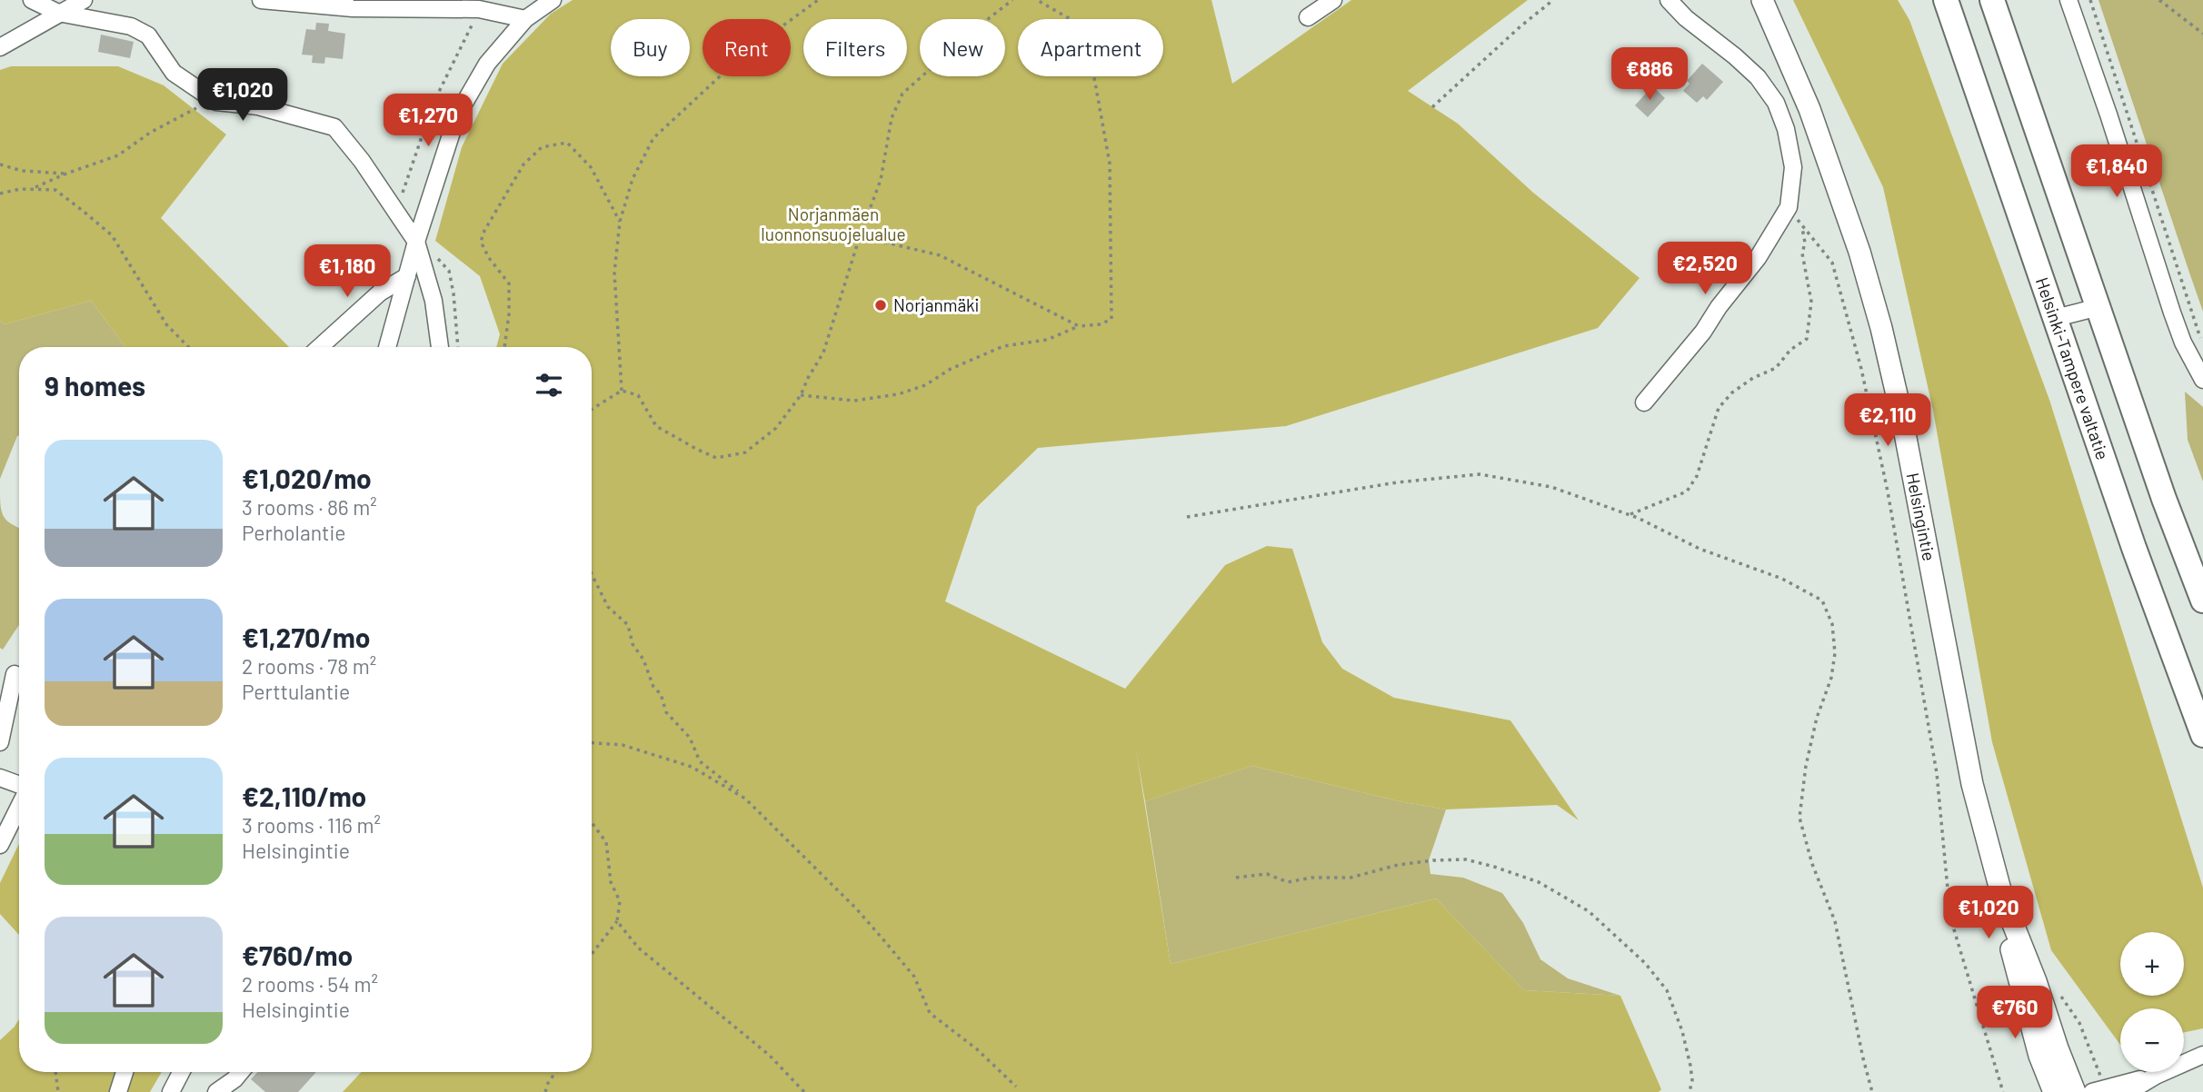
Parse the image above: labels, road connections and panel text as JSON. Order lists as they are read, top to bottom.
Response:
{
  "streets": {
    "highway": ["Helsinki-Tampere valtatie"],
    "main road": ["Helsingintie"]
  },
  "parks": ["Norjanmäen luonnonsuojelualue"],
  "places": ["Norjanmäki"],
  "page": {
    "chip": [
      "Buy",
      "Rent",
      "Filters",
      "New",
      "Apartment"
    ],
    "price": [
      "€886",
      "€1,020",
      "€1,270",
      "€1,840",
      "€2,520",
      "€1,180",
      "€2,110",
      "€1,020",
      "€760"
    ],
    "heading": "9 homes",
    "list": [
      {
        "name": "€1,020/mo",
        "note": "3 rooms · 86 m² · Perholantie"
      },
      {
        "name": "€1,270/mo",
        "note": "2 rooms · 78 m² · Perttulantie"
      },
      {
        "name": "€2,110/mo",
        "note": "3 rooms · 116 m² · Helsingintie"
      },
      {
        "name": "€760/mo",
        "note": "2 rooms · 54 m² · Helsingintie"
      }
    ],
    "map_buttons": ["+", "−"]
  }
}
